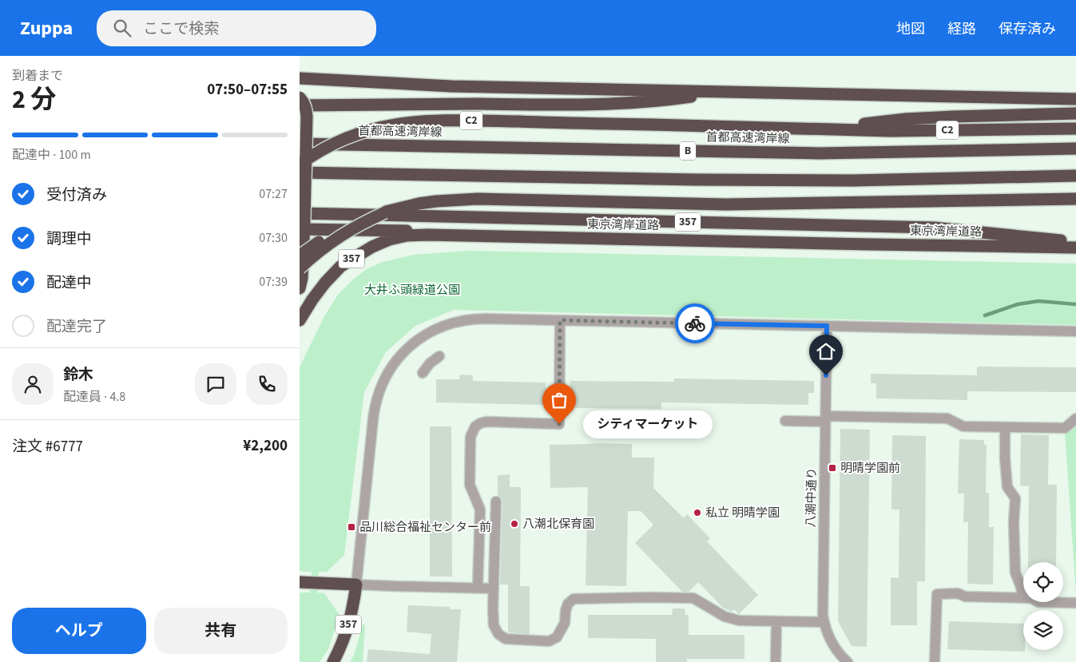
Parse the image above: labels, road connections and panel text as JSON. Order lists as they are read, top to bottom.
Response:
{
  "streets": {
    "highway": [
      "C2",
      "首都高速湾岸線",
      "B",
      "357",
      "東京湾岸道路"
    ],
    "street": ["八潮中通り"]
  },
  "crossings": [
    ["357", "東京湾岸道路"]
  ],
  "parks": ["大井ふ頭緑道公園"],
  "places": {
    "other": ["シティマーケット", "私立 明晴学園", "八潮北保育園"],
    "transit": ["明晴学園前", "品川総合福祉センター前"]
  },
  "page": {
    "header": "Zuppa",
    "search": "ここで検索",
    "nav": ["地図", "経路", "保存済み"],
    "heading": ["2 分", "到着まで", "07:50–07:55"],
    "panel": [
      "鈴木",
      "配達員 · 4.8",
      "注文 #6777",
      "¥2,200"
    ],
    "bar": "配達中 · 100 m",
    "list": [
      ["受付済み", "07:27"],
      ["調理中", "07:30"],
      ["配達中", "07:39"],
      "配達完了"
    ],
    "bubble": "シティマーケット",
    "buttons": ["ヘルプ", "共有"]
  }
}
